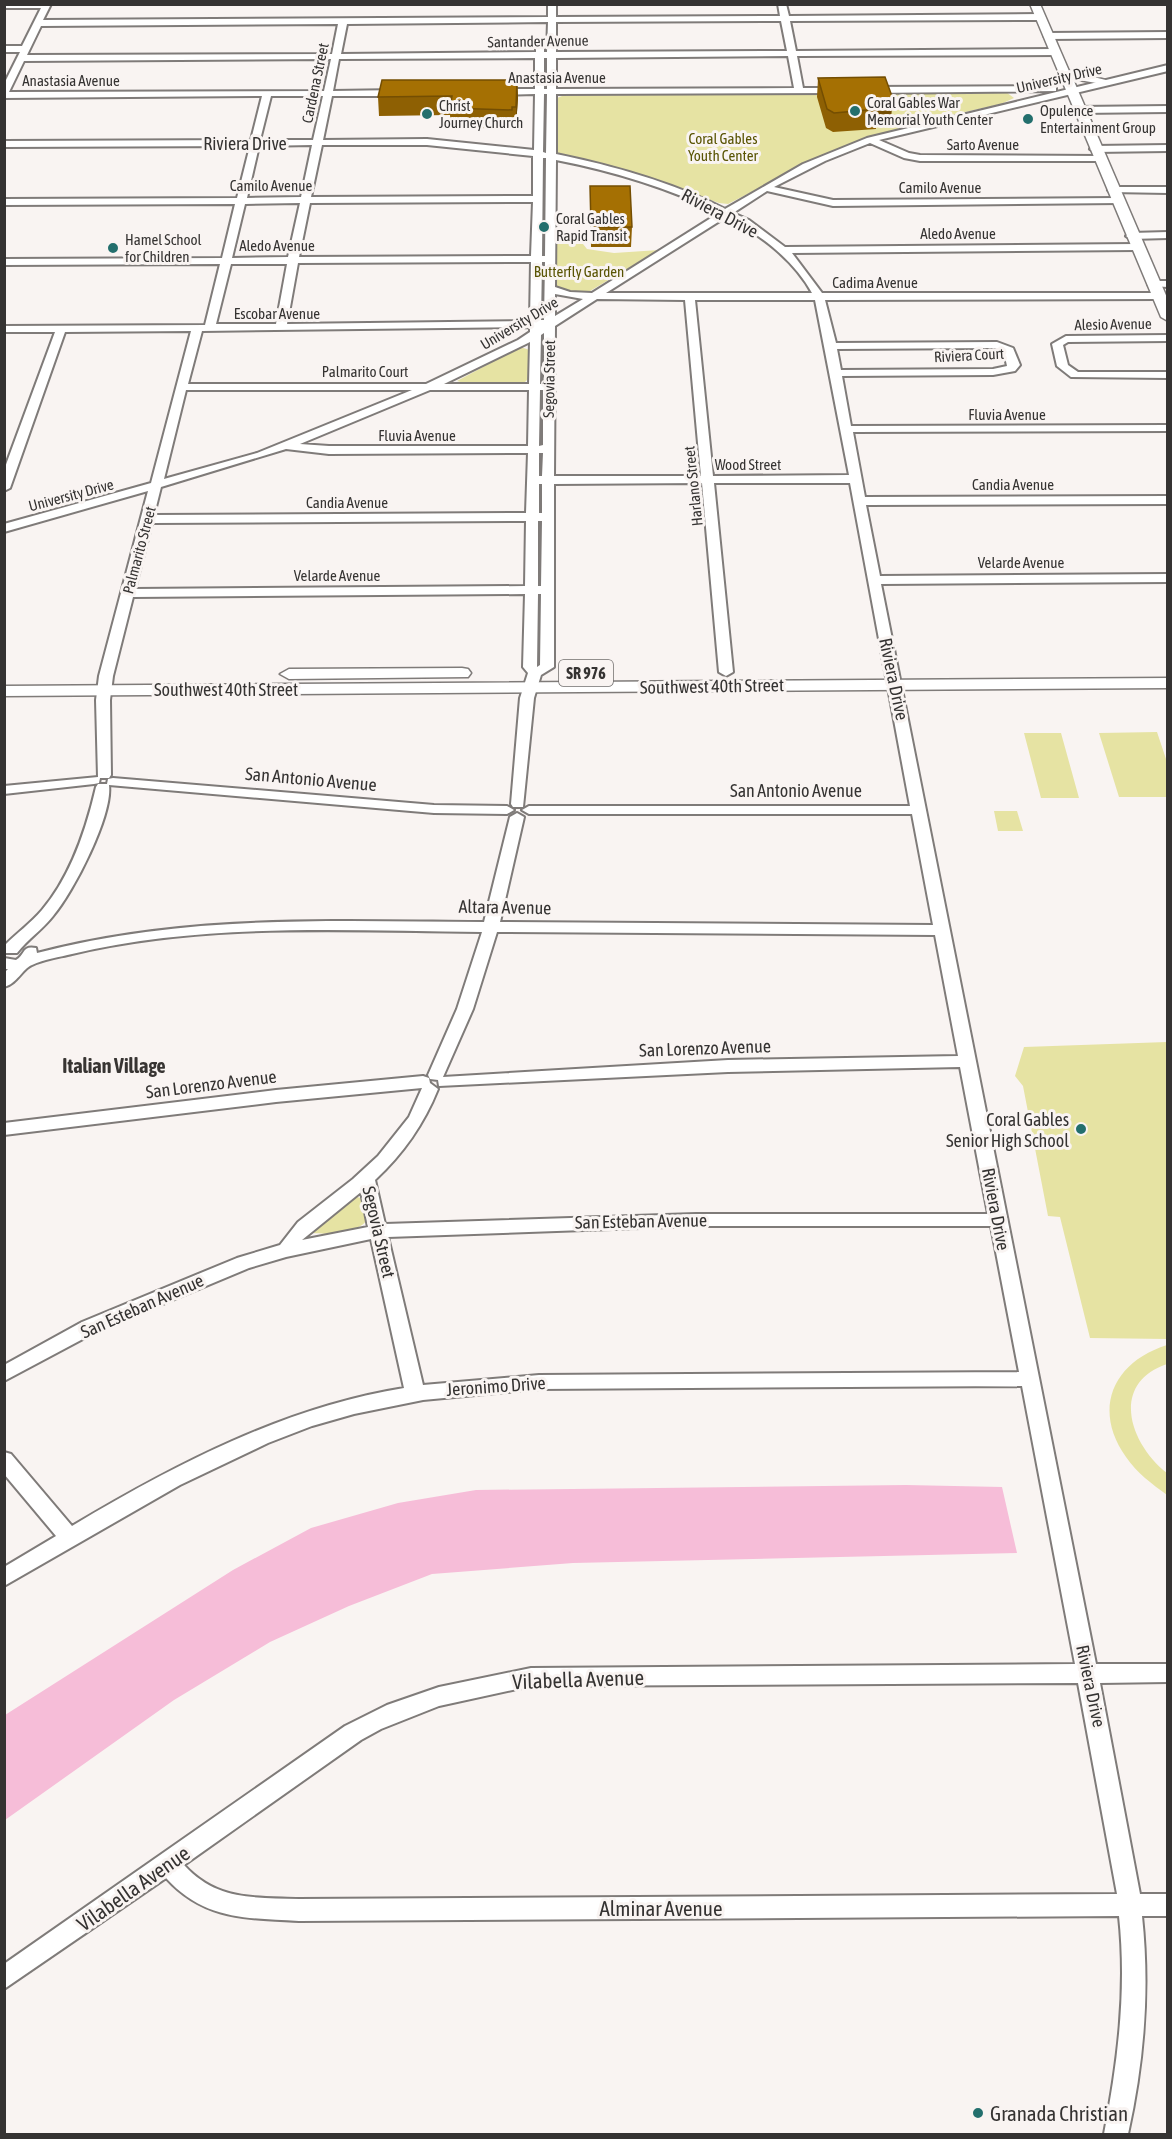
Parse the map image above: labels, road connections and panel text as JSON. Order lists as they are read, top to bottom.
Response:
{
  "streets": {
    "main road": ["SR 976", "Southwest 40th Street"],
    "street": [
      "Santander Avenue",
      "Anastasia Avenue",
      "University Drive",
      "Cardena Street",
      "Riviera Drive",
      "Sarto Avenue",
      "Camilo Avenue",
      "Aledo Avenue",
      "Cadima Avenue",
      "Escobar Avenue",
      "Alesio Avenue",
      "Riviera Court",
      "Palmarito Court",
      "Segovia Street",
      "Fluvia Avenue",
      "Wood Street",
      "Candia Avenue",
      "Harlano Street",
      "Palmarito Street",
      "Velarde Avenue",
      "San Antonio Avenue",
      "Altara Avenue",
      "San Lorenzo Avenue",
      "San Esteban Avenue",
      "Jeronimo Drive",
      "Vilabella Avenue",
      "Alminar Avenue"
    ]
  },
  "crossings": [
    ["Santander Avenue", "Cardena Street"],
    ["Santander Avenue", "Segovia Street"],
    ["Anastasia Avenue", "University Drive"],
    ["Anastasia Avenue", "Cardena Street"],
    ["Anastasia Avenue", "Segovia Street"],
    ["Anastasia Avenue", "Palmarito Street"],
    ["University Drive", "Riviera Drive"],
    ["University Drive", "Sarto Avenue"],
    ["University Drive", "Camilo Avenue"],
    ["University Drive", "Cadima Avenue"],
    ["University Drive", "Escobar Avenue"],
    ["University Drive", "Palmarito Court"],
    ["University Drive", "Segovia Street"],
    ["University Drive", "Fluvia Avenue"],
    ["University Drive", "Palmarito Street"],
    ["Cardena Street", "Riviera Drive"],
    ["Cardena Street", "Camilo Avenue"],
    ["Cardena Street", "Aledo Avenue"],
    ["Cardena Street", "Escobar Avenue"],
    ["Riviera Drive", "Aledo Avenue"],
    ["Riviera Drive", "Cadima Avenue"],
    ["Riviera Drive", "Riviera Court"],
    ["Riviera Drive", "Segovia Street"],
    ["Riviera Drive", "Fluvia Avenue"],
    ["Riviera Drive", "Wood Street"],
    ["Riviera Drive", "Candia Avenue"],
    ["Riviera Drive", "Palmarito Street"],
    ["Riviera Drive", "Velarde Avenue"],
    ["Riviera Drive", "Southwest 40th Street"],
    ["Riviera Drive", "San Antonio Avenue"],
    ["Riviera Drive", "Altara Avenue"],
    ["Riviera Drive", "San Lorenzo Avenue"],
    ["Riviera Drive", "San Esteban Avenue"],
    ["Riviera Drive", "Jeronimo Drive"],
    ["Riviera Drive", "Vilabella Avenue"],
    ["Riviera Drive", "Alminar Avenue"],
    ["Camilo Avenue", "Segovia Street"],
    ["Camilo Avenue", "Palmarito Street"],
    ["Aledo Avenue", "Segovia Street"],
    ["Aledo Avenue", "Palmarito Street"],
    ["Cadima Avenue", "Segovia Street"],
    ["Cadima Avenue", "Harlano Street"],
    ["Escobar Avenue", "Segovia Street"],
    ["Escobar Avenue", "Palmarito Street"],
    ["Palmarito Court", "Segovia Street"],
    ["Palmarito Court", "Palmarito Street"],
    ["Segovia Street", "Fluvia Avenue"],
    ["Segovia Street", "Wood Street"],
    ["Segovia Street", "Candia Avenue"],
    ["Segovia Street", "Velarde Avenue"],
    ["Segovia Street", "Southwest 40th Street"],
    ["Segovia Street", "San Antonio Avenue"],
    ["Segovia Street", "Altara Avenue"],
    ["Segovia Street", "San Lorenzo Avenue"],
    ["Segovia Street", "San Esteban Avenue"],
    ["Segovia Street", "Jeronimo Drive"],
    ["Wood Street", "Harlano Street"],
    ["Candia Avenue", "Palmarito Street"],
    ["Harlano Street", "Southwest 40th Street"],
    ["Palmarito Street", "Velarde Avenue"],
    ["Palmarito Street", "Southwest 40th Street"],
    ["Palmarito Street", "San Antonio Avenue"],
    ["Palmarito Street", "Altara Avenue"],
    ["Vilabella Avenue", "Alminar Avenue"]
  ],
  "districts": ["Italian Village"],
  "parks": ["Coral Gables Youth Center", "Butterfly Garden"],
  "places": [
    "Coral Gables War Memorial Youth Center",
    "Christ Journey Church",
    "Opulence Entertainment Group",
    "Coral Gables Rapid Transit",
    "Hamel School for Children",
    "Coral Gables Senior High School",
    "Granada Christian"
  ]
}
